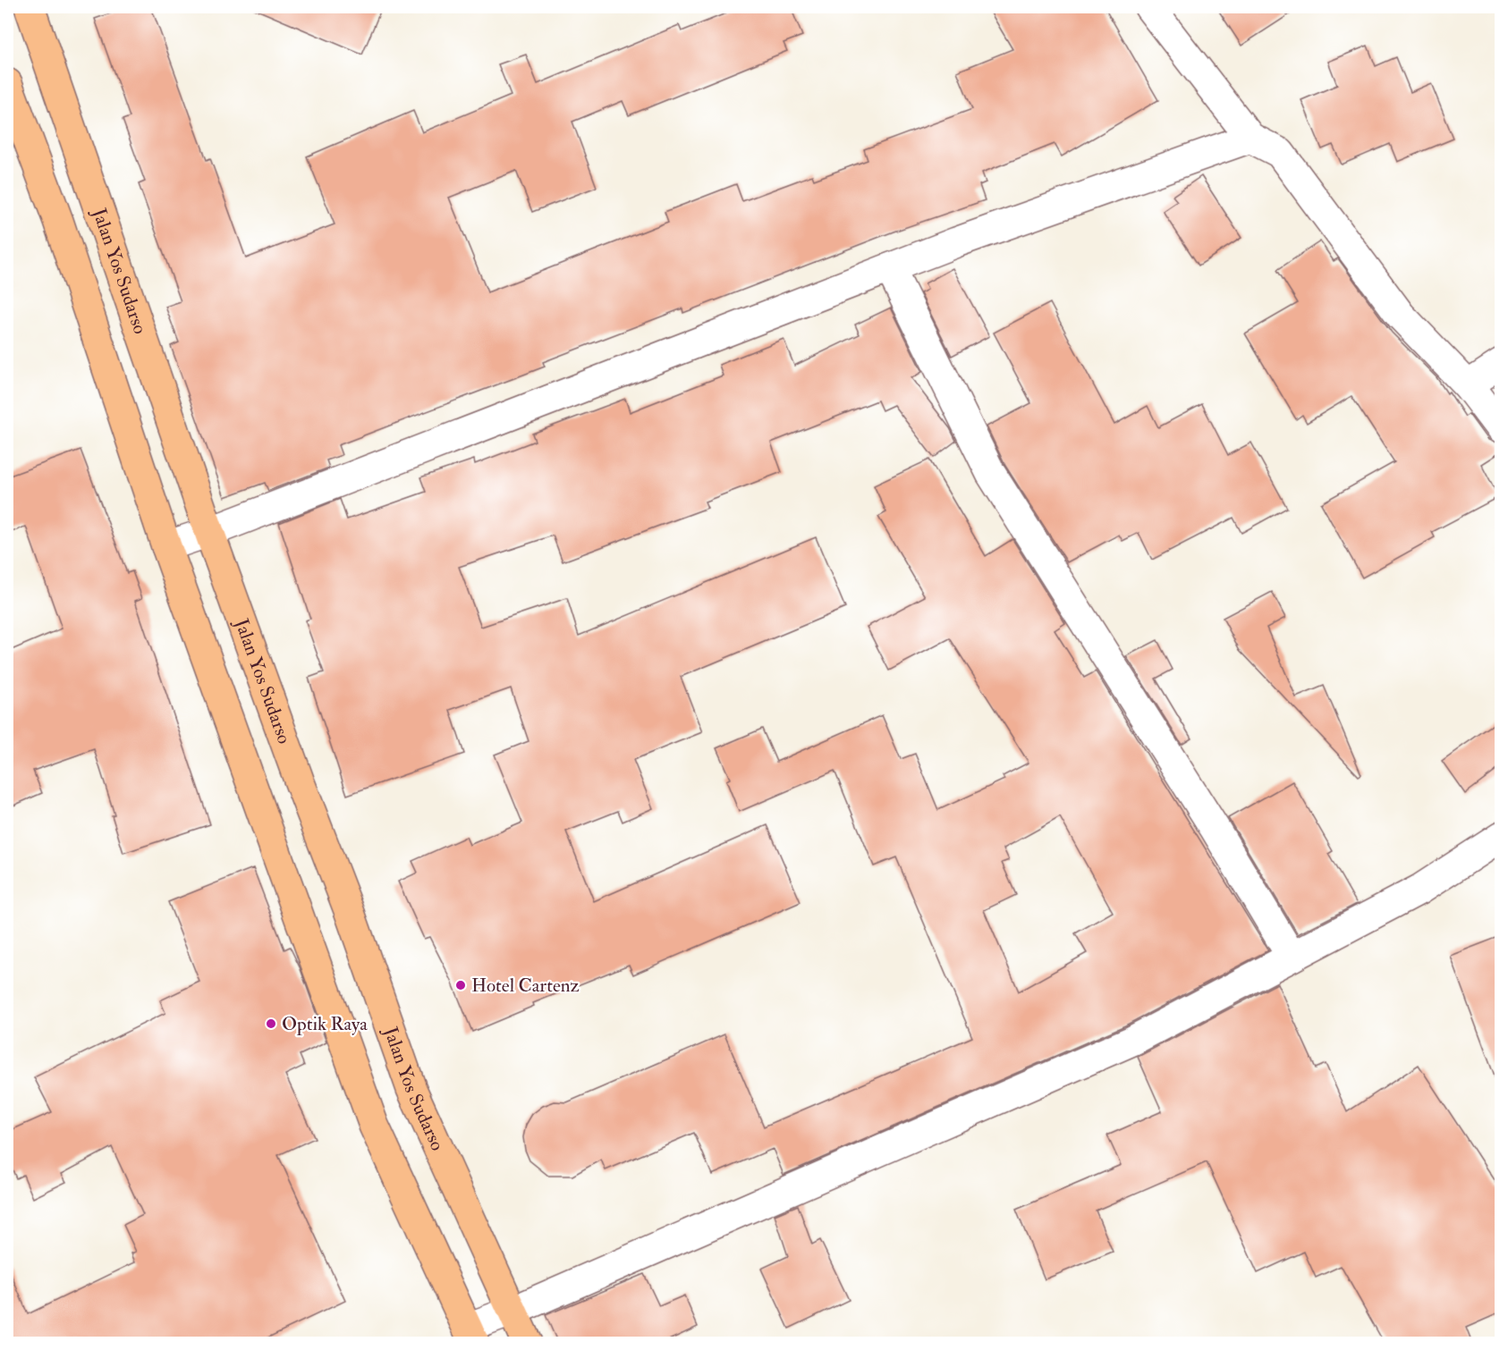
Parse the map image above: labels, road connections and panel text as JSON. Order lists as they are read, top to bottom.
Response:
{
  "streets": {
    "highway": ["Jalan Yos Sudarso"]
  },
  "places": ["Hotel Cartenz", "Optik Raya"]
}
